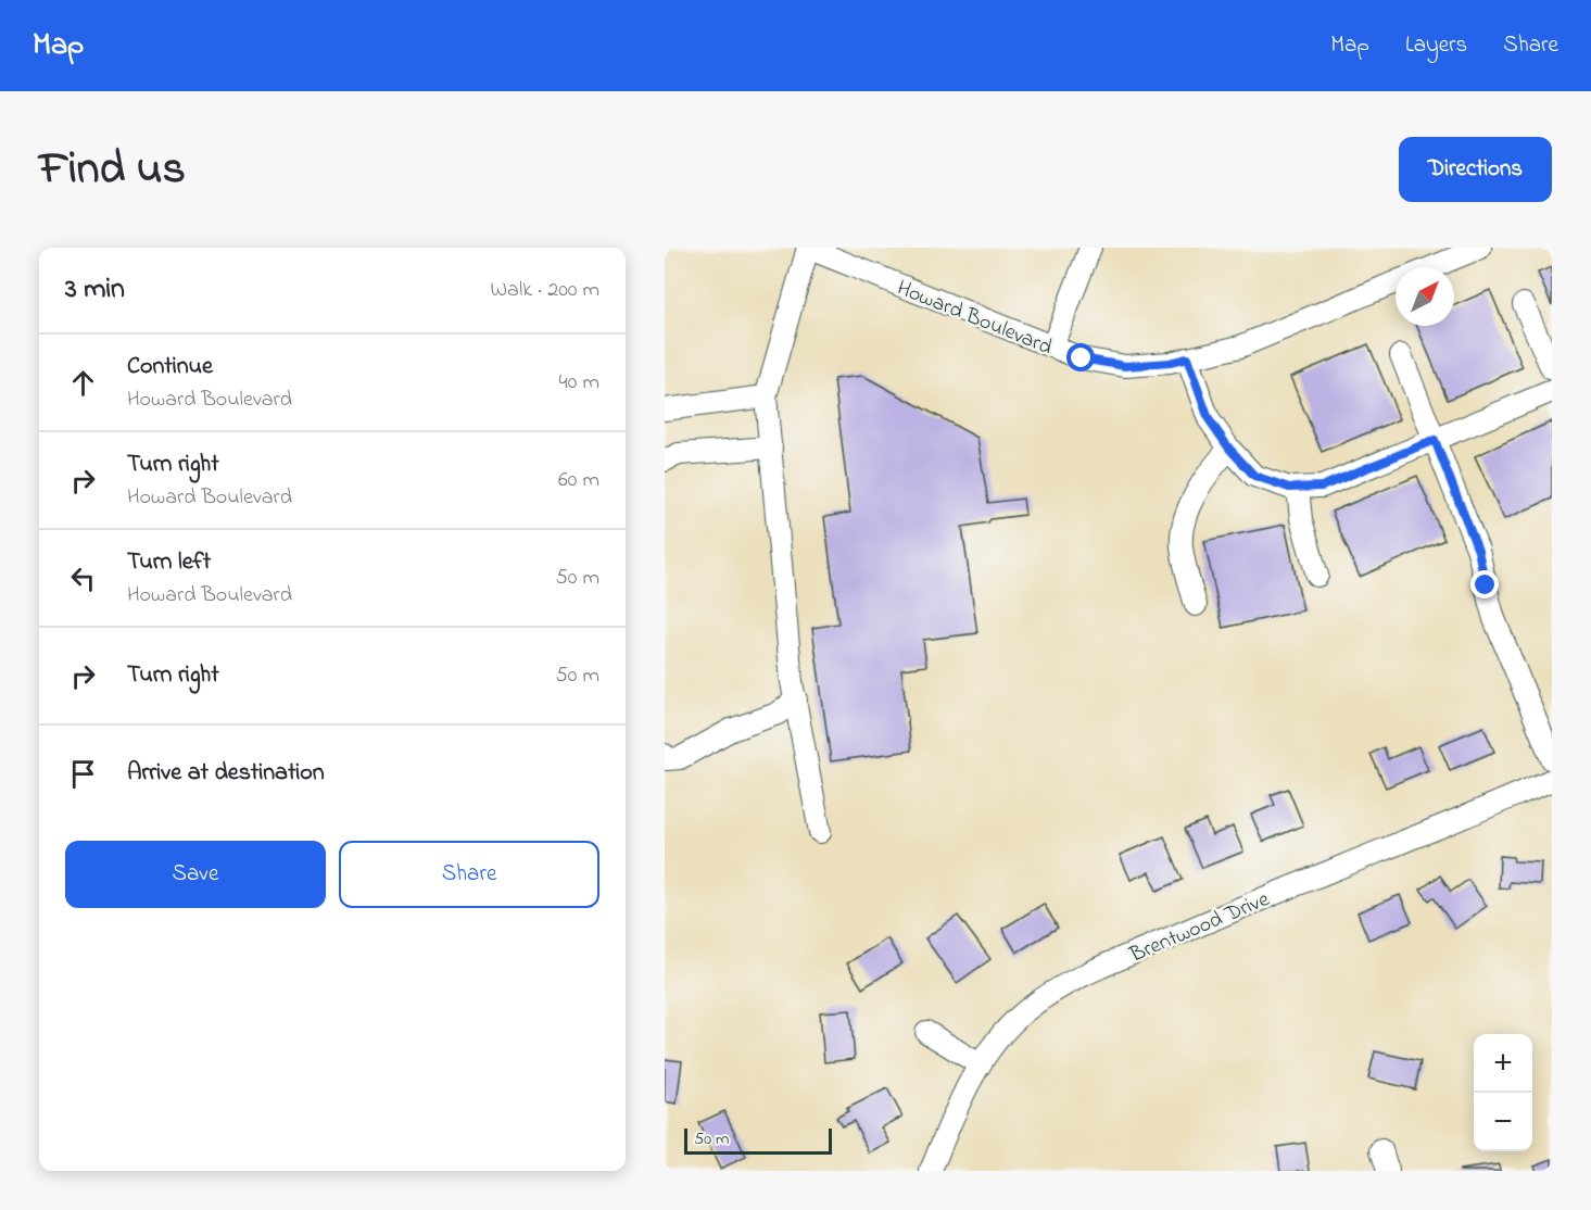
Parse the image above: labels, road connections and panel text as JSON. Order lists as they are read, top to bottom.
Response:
{
  "streets": {
    "street": ["Howard Boulevard", "Brentwood Drive"]
  },
  "scale_bar": "50 m",
  "north": "top right",
  "page": {
    "header": "Map",
    "nav": ["Map", "Layers", "Share"],
    "title": "Find us",
    "buttons": [
      "Directions",
      ["Save", "Share"]
    ],
    "heading": ["3 min", "Walk · 200 m"],
    "list": [
      ["Continue", "Howard Boulevard", "40 m"],
      ["Turn right", "Howard Boulevard", "60 m"],
      ["Turn left", "Howard Boulevard", "50 m"],
      ["Turn right", "50 m"],
      "Arrive at destination"
    ],
    "map_buttons": ["+", "−"],
    "scale": "50 m"
  }
}
